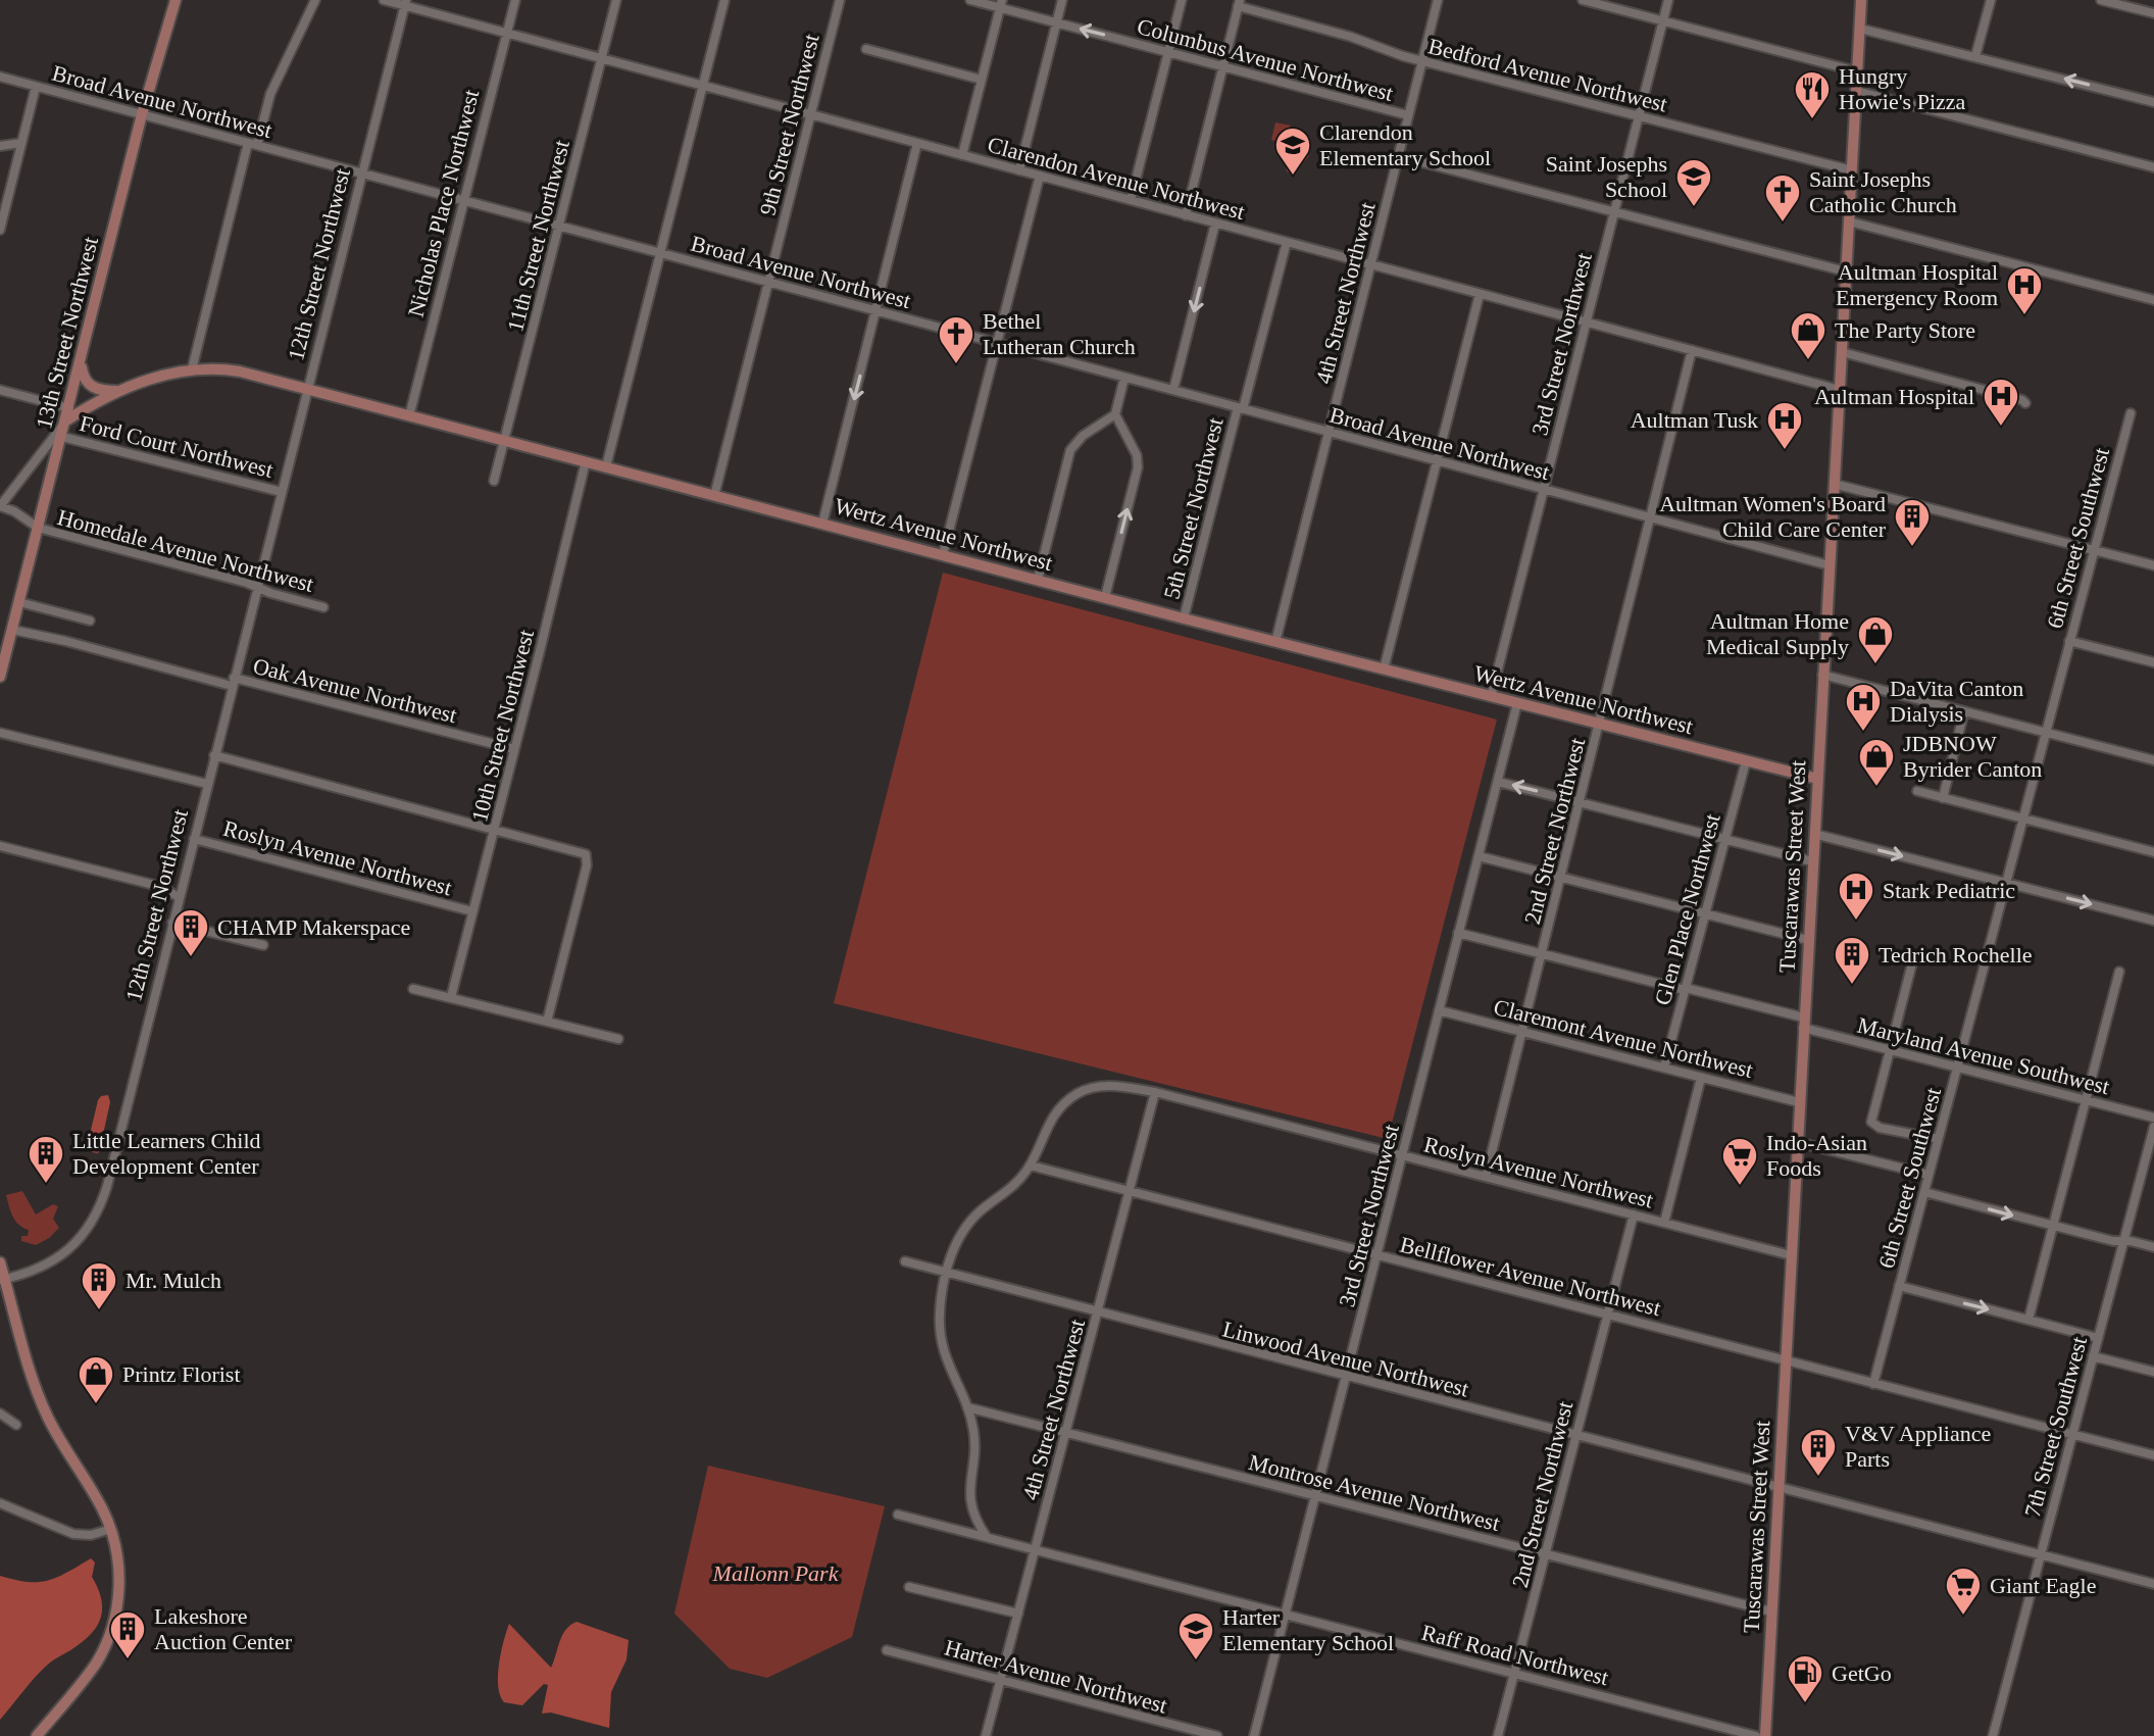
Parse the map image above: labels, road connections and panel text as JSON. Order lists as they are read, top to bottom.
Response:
{
  "streets": {
    "main road": ["13th Street Northwest", "Wertz Avenue Northwest", "Tuscarawas Street West"],
    "street": [
      "Columbus Avenue Northwest",
      "Bedford Avenue Northwest",
      "Broad Avenue Northwest",
      "9th Street Northwest",
      "Clarendon Avenue Northwest",
      "Nicholas Place Northwest",
      "11th Street Northwest",
      "12th Street Northwest",
      "4th Street Northwest",
      "3rd Street Northwest",
      "Ford Court Northwest",
      "5th Street Northwest",
      "6th Street Southwest",
      "Homedale Avenue Northwest",
      "Oak Avenue Northwest",
      "10th Street Northwest",
      "2nd Street Northwest",
      "Roslyn Avenue Northwest",
      "Glen Place Northwest",
      "Claremont Avenue Northwest",
      "Maryland Avenue Southwest",
      "Bellflower Avenue Northwest",
      "Linwood Avenue Northwest",
      "7th Street Southwest",
      "Montrose Avenue Northwest",
      "Raff Road Northwest",
      "Harter Avenue Northwest"
    ]
  },
  "crossings": [
    ["Columbus Avenue Northwest", "4th Street Northwest"],
    ["Bedford Avenue Northwest", "4th Street Northwest"],
    ["Bedford Avenue Northwest", "3rd Street Northwest"],
    ["Bedford Avenue Northwest", "Tuscarawas Street West"],
    ["Broad Avenue Northwest", "9th Street Northwest"],
    ["Broad Avenue Northwest", "Nicholas Place Northwest"],
    ["Broad Avenue Northwest", "11th Street Northwest"],
    ["Broad Avenue Northwest", "12th Street Northwest"],
    ["Broad Avenue Northwest", "4th Street Northwest"],
    ["Broad Avenue Northwest", "13th Street Northwest"],
    ["Broad Avenue Northwest", "3rd Street Northwest"],
    ["Broad Avenue Northwest", "5th Street Northwest"],
    ["Broad Avenue Northwest", "2nd Street Northwest"],
    ["Broad Avenue Northwest", "Tuscarawas Street West"],
    ["9th Street Northwest", "Clarendon Avenue Northwest"],
    ["9th Street Northwest", "Wertz Avenue Northwest"],
    ["Clarendon Avenue Northwest", "Nicholas Place Northwest"],
    ["Clarendon Avenue Northwest", "11th Street Northwest"],
    ["Clarendon Avenue Northwest", "12th Street Northwest"],
    ["Clarendon Avenue Northwest", "4th Street Northwest"],
    ["Clarendon Avenue Northwest", "3rd Street Northwest"],
    ["Clarendon Avenue Northwest", "5th Street Northwest"],
    ["Clarendon Avenue Northwest", "2nd Street Northwest"],
    ["Clarendon Avenue Northwest", "Tuscarawas Street West"],
    ["Nicholas Place Northwest", "Wertz Avenue Northwest"],
    ["11th Street Northwest", "Wertz Avenue Northwest"],
    ["12th Street Northwest", "Ford Court Northwest"],
    ["12th Street Northwest", "Wertz Avenue Northwest"],
    ["12th Street Northwest", "Homedale Avenue Northwest"],
    ["12th Street Northwest", "Oak Avenue Northwest"],
    ["12th Street Northwest", "Roslyn Avenue Northwest"],
    ["4th Street Northwest", "Wertz Avenue Northwest"],
    ["4th Street Northwest", "Roslyn Avenue Northwest"],
    ["4th Street Northwest", "Bellflower Avenue Northwest"],
    ["4th Street Northwest", "Linwood Avenue Northwest"],
    ["4th Street Northwest", "Montrose Avenue Northwest"],
    ["4th Street Northwest", "Raff Road Northwest"],
    ["4th Street Northwest", "Harter Avenue Northwest"],
    ["13th Street Northwest", "Ford Court Northwest"],
    ["13th Street Northwest", "Wertz Avenue Northwest"],
    ["13th Street Northwest", "Homedale Avenue Northwest"],
    ["13th Street Northwest", "Oak Avenue Northwest"],
    ["3rd Street Northwest", "Wertz Avenue Northwest"],
    ["3rd Street Northwest", "Roslyn Avenue Northwest"],
    ["3rd Street Northwest", "Claremont Avenue Northwest"],
    ["3rd Street Northwest", "Maryland Avenue Southwest"],
    ["3rd Street Northwest", "Bellflower Avenue Northwest"],
    ["3rd Street Northwest", "Linwood Avenue Northwest"],
    ["3rd Street Northwest", "Montrose Avenue Northwest"],
    ["3rd Street Northwest", "Raff Road Northwest"],
    ["5th Street Northwest", "Wertz Avenue Northwest"],
    ["Wertz Avenue Northwest", "10th Street Northwest"],
    ["Wertz Avenue Northwest", "2nd Street Northwest"],
    ["Wertz Avenue Northwest", "Tuscarawas Street West"],
    ["Wertz Avenue Northwest", "Glen Place Northwest"],
    ["6th Street Southwest", "Maryland Avenue Southwest"],
    ["6th Street Southwest", "Bellflower Avenue Northwest"],
    ["Oak Avenue Northwest", "10th Street Northwest"],
    ["10th Street Northwest", "Roslyn Avenue Northwest"],
    ["2nd Street Northwest", "Roslyn Avenue Northwest"],
    ["2nd Street Northwest", "Claremont Avenue Northwest"],
    ["2nd Street Northwest", "Maryland Avenue Southwest"],
    ["2nd Street Northwest", "Bellflower Avenue Northwest"],
    ["2nd Street Northwest", "Linwood Avenue Northwest"],
    ["2nd Street Northwest", "Montrose Avenue Northwest"],
    ["2nd Street Northwest", "Raff Road Northwest"],
    ["Roslyn Avenue Northwest", "Tuscarawas Street West"],
    ["Roslyn Avenue Northwest", "Bellflower Avenue Northwest"],
    ["Tuscarawas Street West", "Claremont Avenue Northwest"],
    ["Tuscarawas Street West", "Maryland Avenue Southwest"],
    ["Tuscarawas Street West", "Bellflower Avenue Northwest"],
    ["Tuscarawas Street West", "Linwood Avenue Northwest"],
    ["Tuscarawas Street West", "Montrose Avenue Northwest"],
    ["Glen Place Northwest", "Claremont Avenue Northwest"],
    ["Glen Place Northwest", "Maryland Avenue Southwest"],
    ["Bellflower Avenue Northwest", "7th Street Southwest"],
    ["Linwood Avenue Northwest", "7th Street Southwest"]
  ],
  "parks": ["Mallonn Park"],
  "places": {
    "restaurant": ["Hungry Howie's Pizza"],
    "school or university": ["Clarendon Elementary School", "Saint Josephs School", "Harter Elementary School"],
    "church": ["Saint Josephs Catholic Church", "Bethel Lutheran Church"],
    "hospital": [
      "Aultman Hospital Emergency Room",
      "Aultman Hospital",
      "Aultman Tusk",
      "DaVita Canton Dialysis",
      "Stark Pediatric"
    ],
    "shop": [
      "The Party Store",
      "Aultman Home Medical Supply",
      "JDBNOW Byrider Canton",
      "Printz Florist"
    ],
    "building": [
      "Aultman Women's Board Child Care Center",
      "CHAMP Makerspace",
      "Tedrich Rochelle",
      "Little Learners Child Development Center",
      "Mr. Mulch",
      "V&V Appliance Parts",
      "Lakeshore Auction Center"
    ],
    "supermarket": ["Indo-Asian Foods", "Giant Eagle"],
    "fuel station": ["GetGo"]
  }
}
